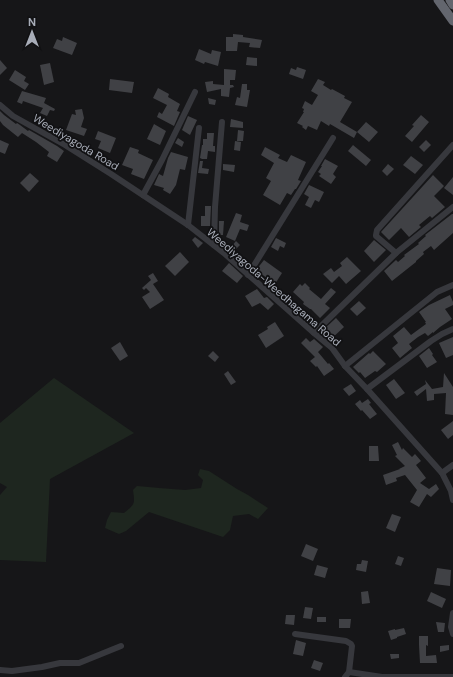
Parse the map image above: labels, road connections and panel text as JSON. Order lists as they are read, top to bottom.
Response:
{
  "streets": {
    "street": ["Weediyagoda Road", "Weediyagoda-Weedhagama Road"]
  },
  "crossings": [
    ["Weediyagoda Road", "Weediyagoda-Weedhagama Road"]
  ],
  "north": "top"
}
